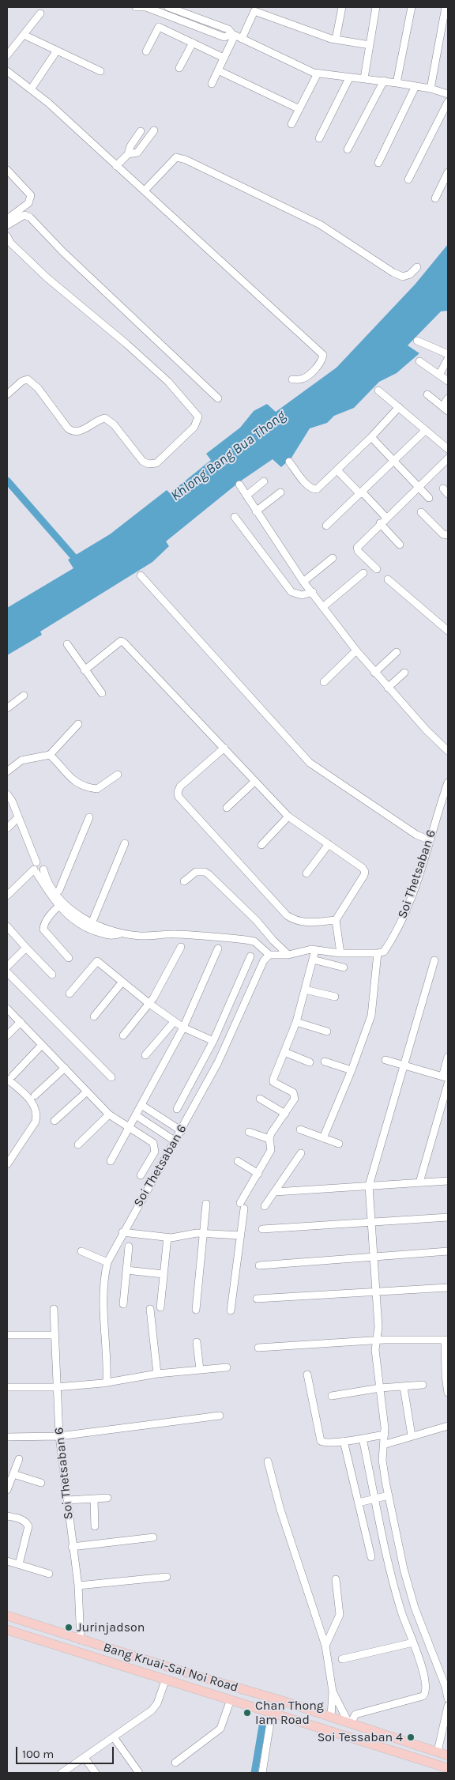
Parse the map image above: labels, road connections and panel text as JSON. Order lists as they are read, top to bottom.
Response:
{
  "streets": {
    "main road": ["Bang Kruai-Sai Noi Road"],
    "street": ["Soi Thetsaban 6"]
  },
  "crossings": [
    ["Soi Thetsaban 6", "Bang Kruai-Sai Noi Road"]
  ],
  "water": ["Khlong Bang Bua Thong"],
  "places": ["Jurinjadson", "Chan Thong Iam Road", "Soi Tessaban 4"],
  "scale_bar": "100 m"
}
